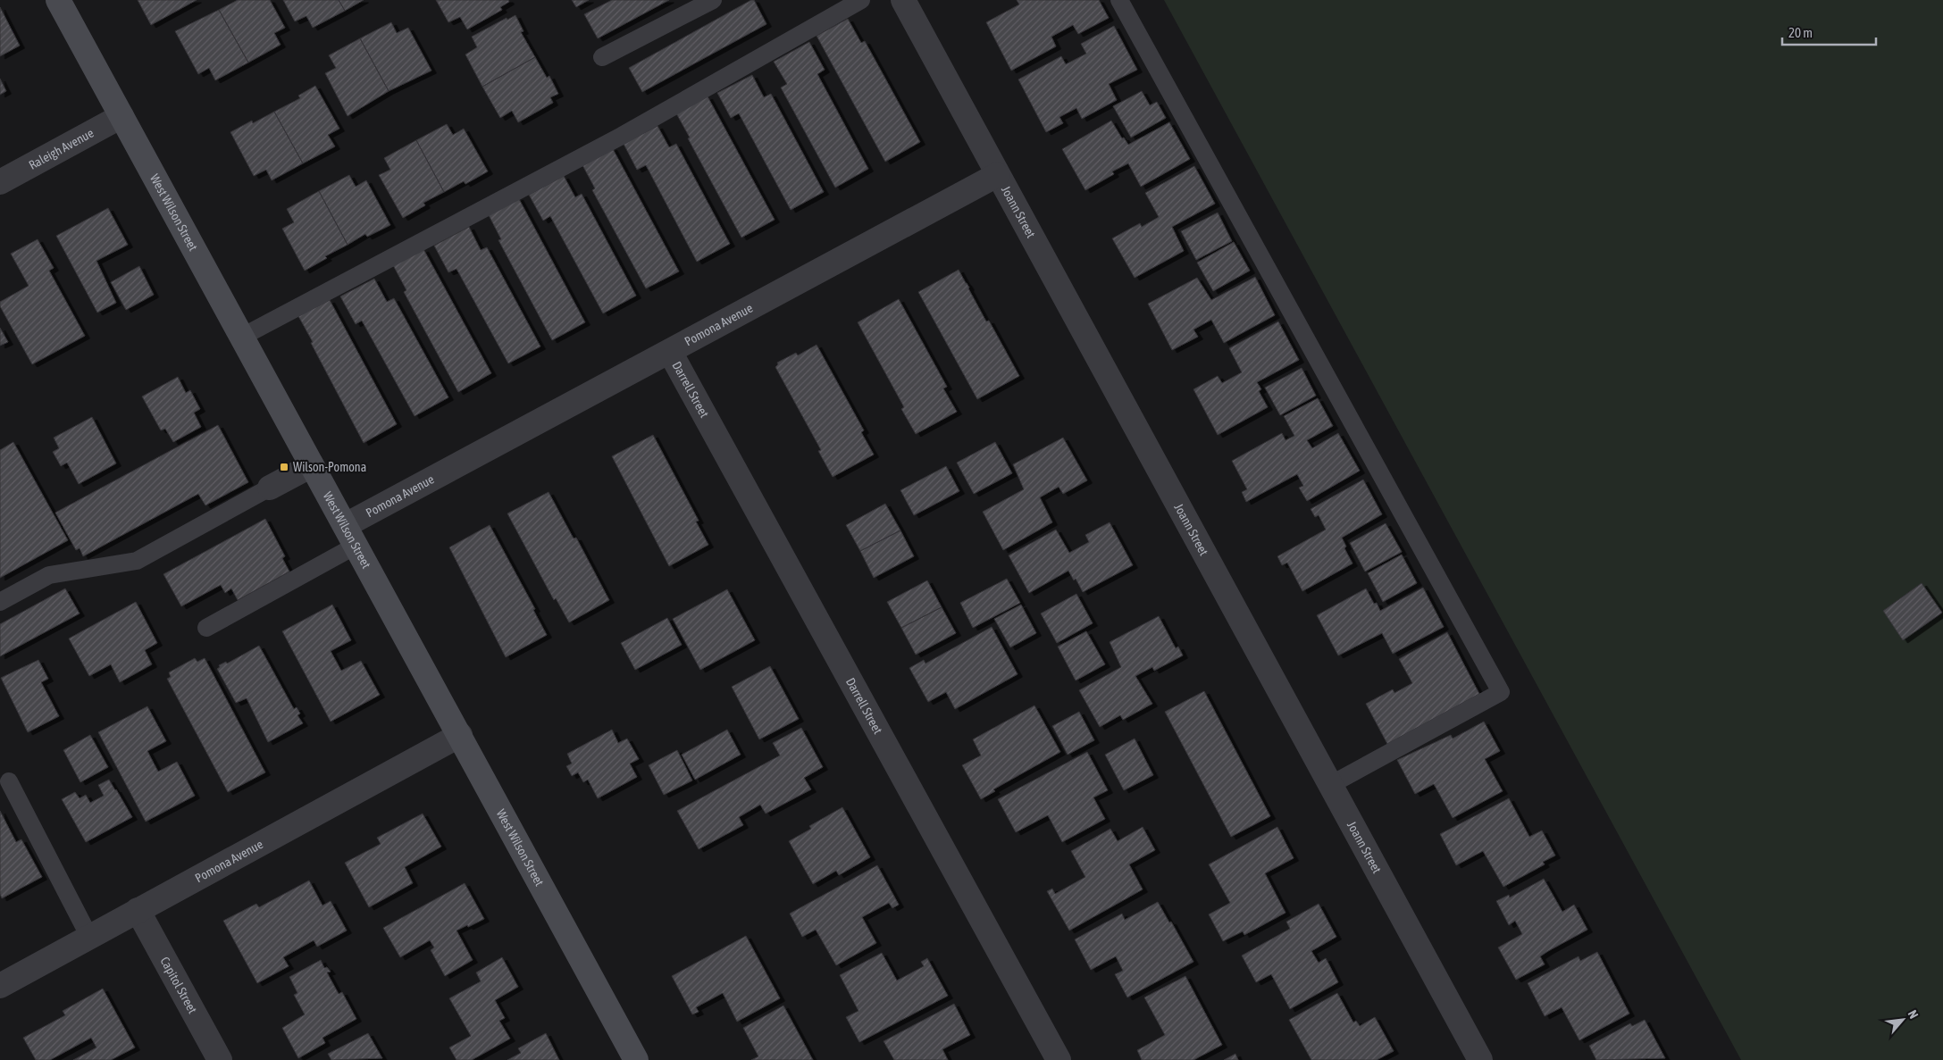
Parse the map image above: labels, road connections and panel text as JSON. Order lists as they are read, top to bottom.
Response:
{
  "streets": {
    "street": [
      "Raleigh Avenue",
      "West Wilson Street",
      "Joann Street",
      "Pomona Avenue",
      "Darrell Street",
      "Capitol Street"
    ]
  },
  "crossings": [
    ["Raleigh Avenue", "West Wilson Street"],
    ["West Wilson Street", "Pomona Avenue"],
    ["Joann Street", "Pomona Avenue"],
    ["Pomona Avenue", "Darrell Street"],
    ["Pomona Avenue", "Capitol Street"]
  ],
  "places": {
    "transit": ["Wilson-Pomona"]
  },
  "scale_bar": "20 m",
  "north": "top right"
}
